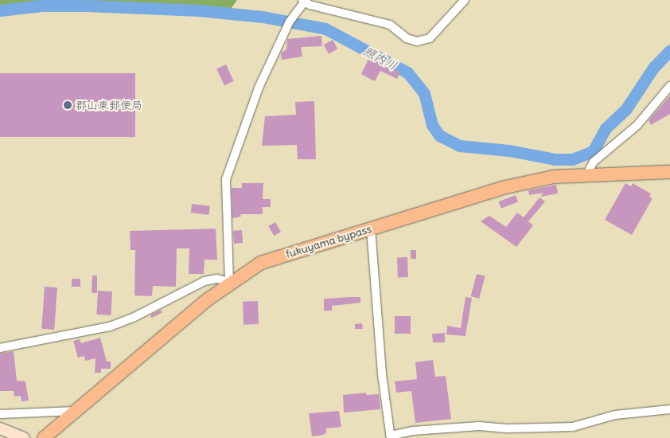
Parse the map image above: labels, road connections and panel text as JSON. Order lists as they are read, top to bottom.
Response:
{
  "streets": {
    "highway": ["fukuyama bypass"]
  },
  "water": ["照内川"],
  "places": ["郡山東郵便局"]
}
